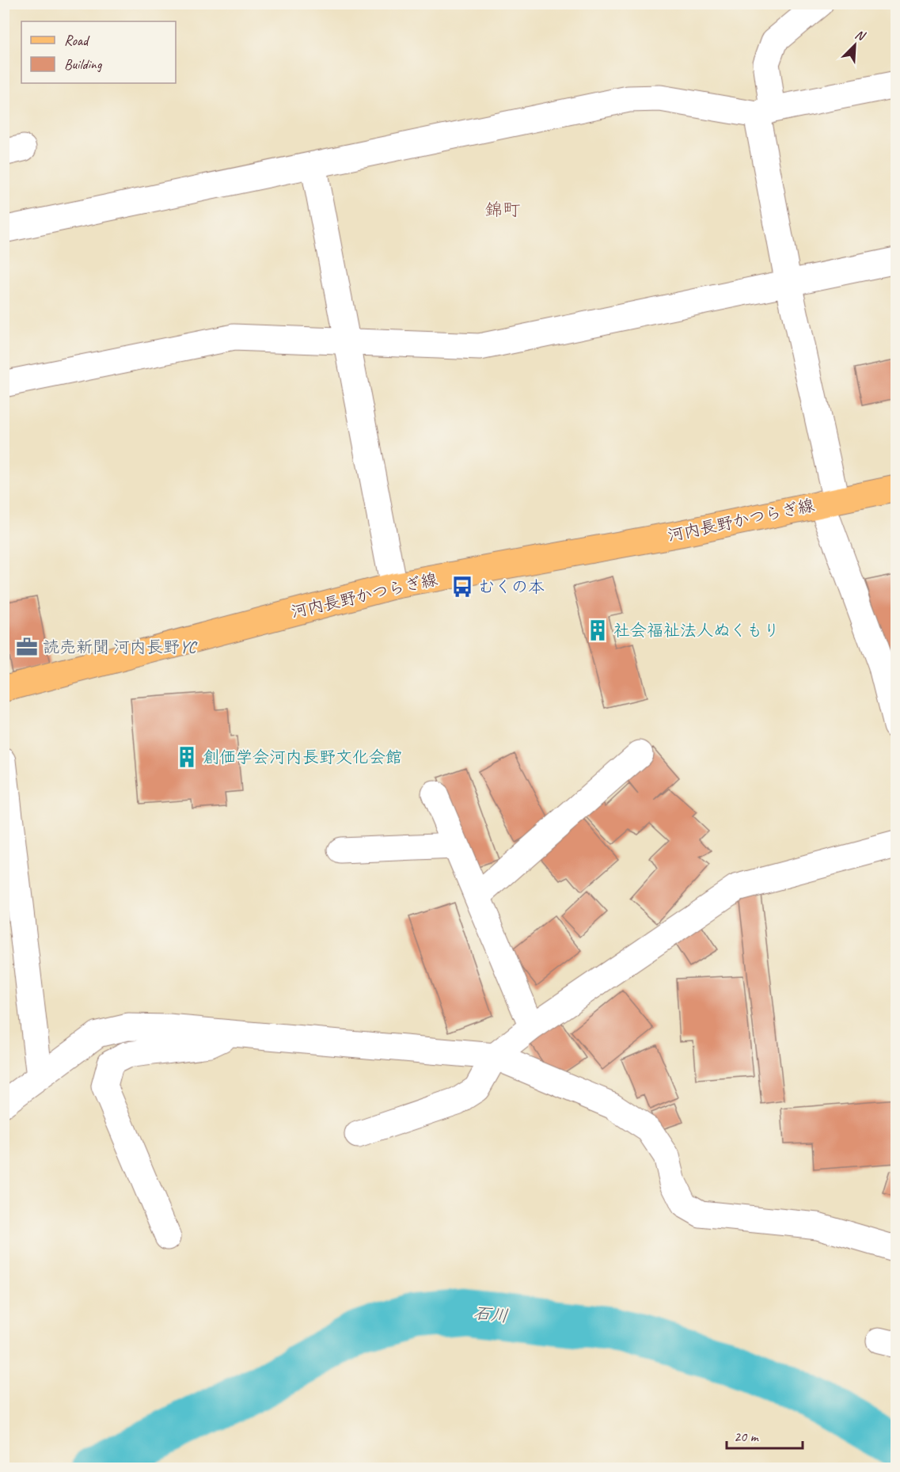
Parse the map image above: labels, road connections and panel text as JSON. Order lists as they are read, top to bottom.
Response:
{
  "streets": {
    "main road": ["河内長野かつらぎ線"]
  },
  "districts": ["錦町"],
  "water": ["石川"],
  "places": {
    "bus stop": ["むくの本"],
    "building": ["社会福祉法人ぬくもり", "創価学会河内長野文化会館"],
    "office": ["読売新聞 河内長野YC"]
  },
  "legend": ["Road", "Building"],
  "scale_bar": "20 m",
  "north": "top right"
}
